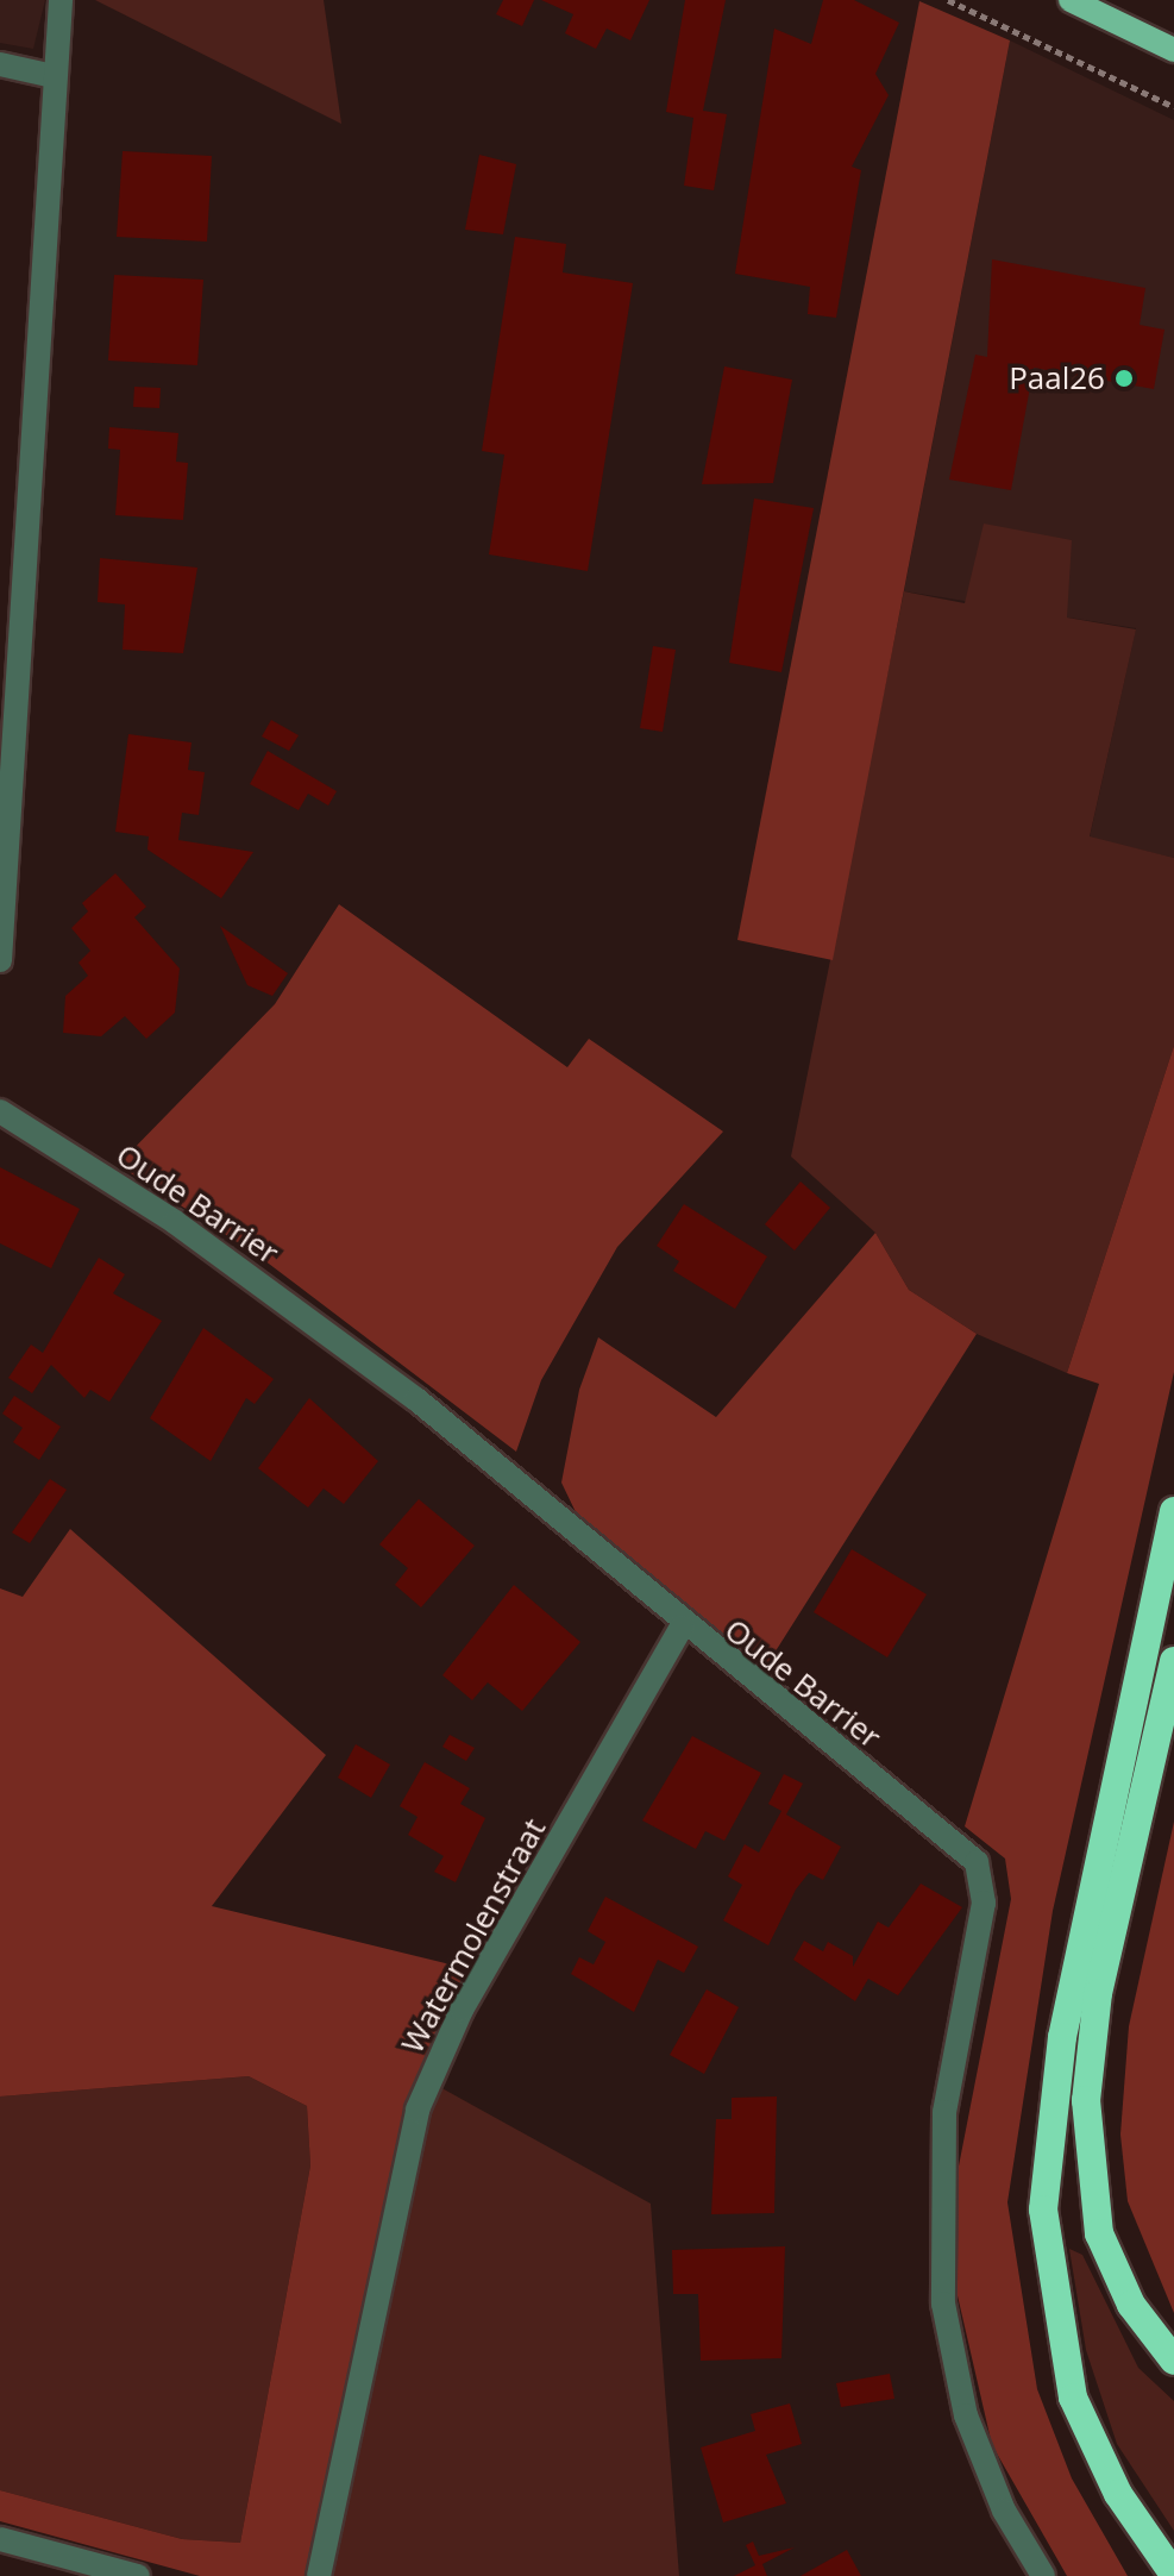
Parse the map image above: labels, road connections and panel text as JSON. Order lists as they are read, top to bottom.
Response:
{
  "streets": {
    "street": ["Oude Barrier", "Watermolenstraat"]
  },
  "crossings": [
    ["Oude Barrier", "Watermolenstraat"]
  ],
  "places": ["Paal26"]
}
